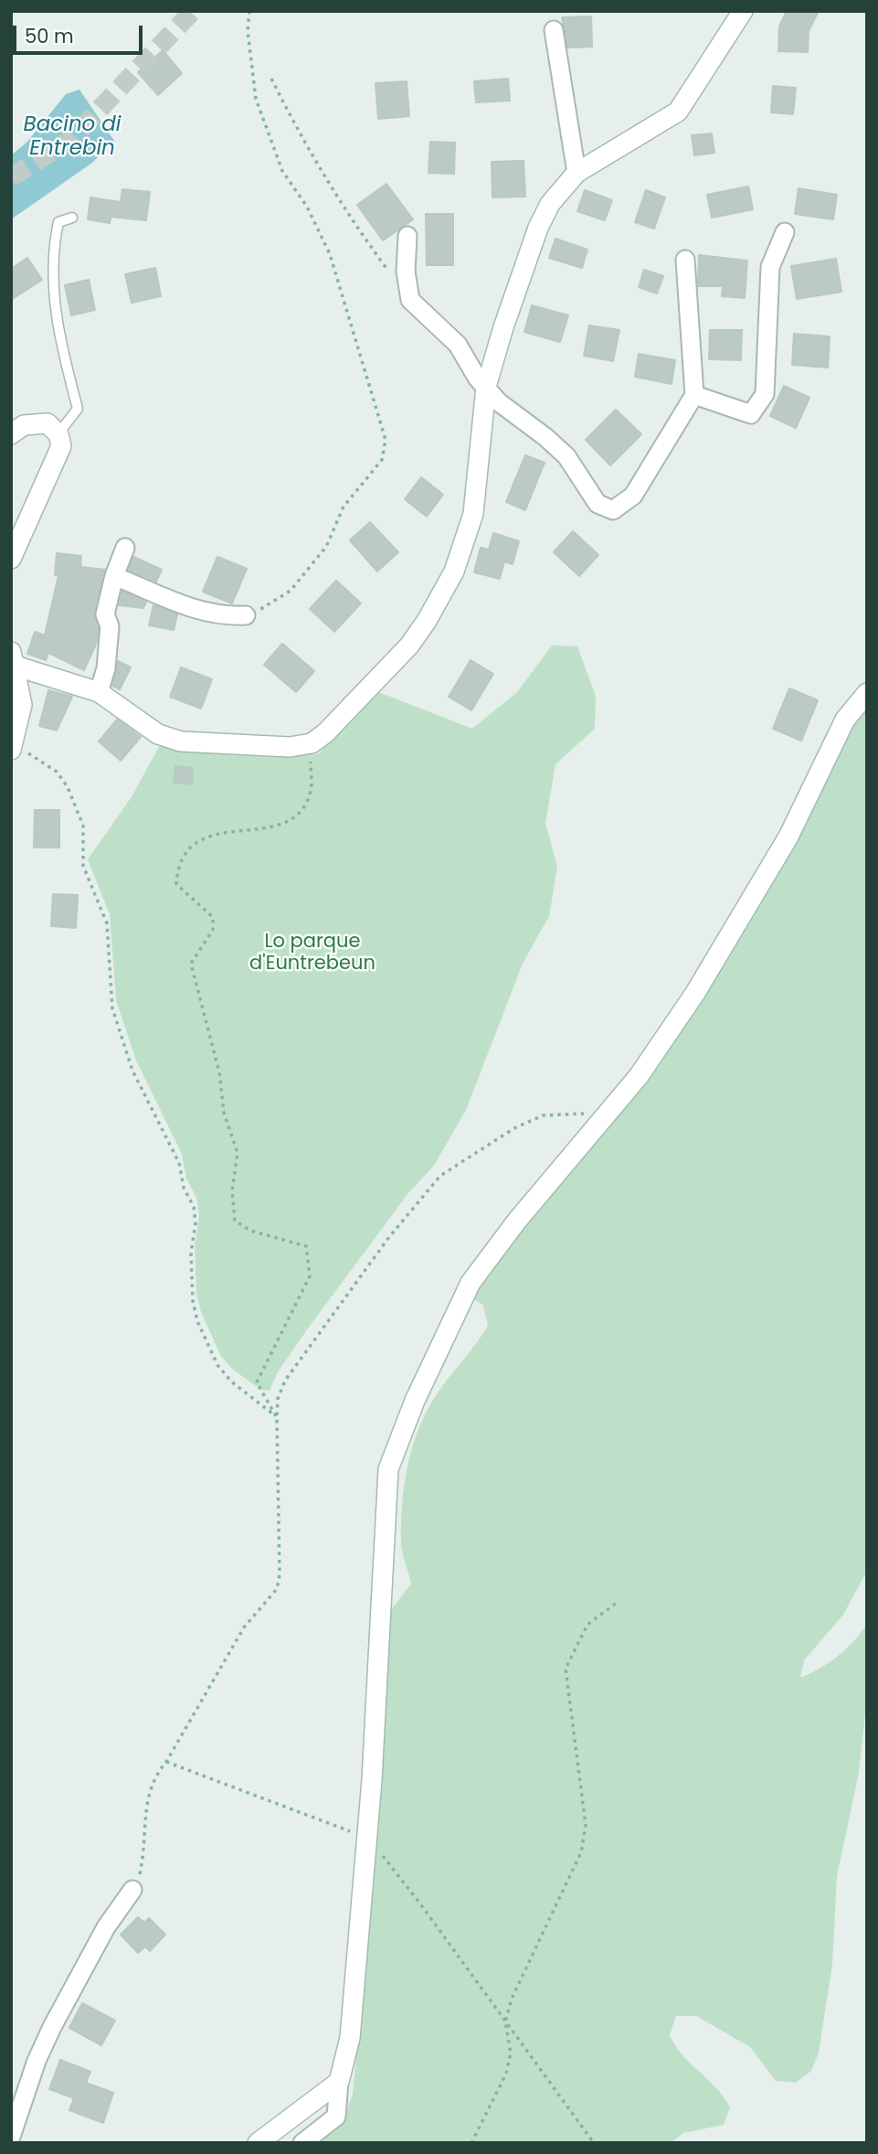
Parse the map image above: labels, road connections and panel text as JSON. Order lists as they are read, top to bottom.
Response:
{
  "water": ["Bacino di Entrebin"],
  "parks": ["Lo parque d'Euntrebeun"],
  "scale_bar": "50 m"
}
